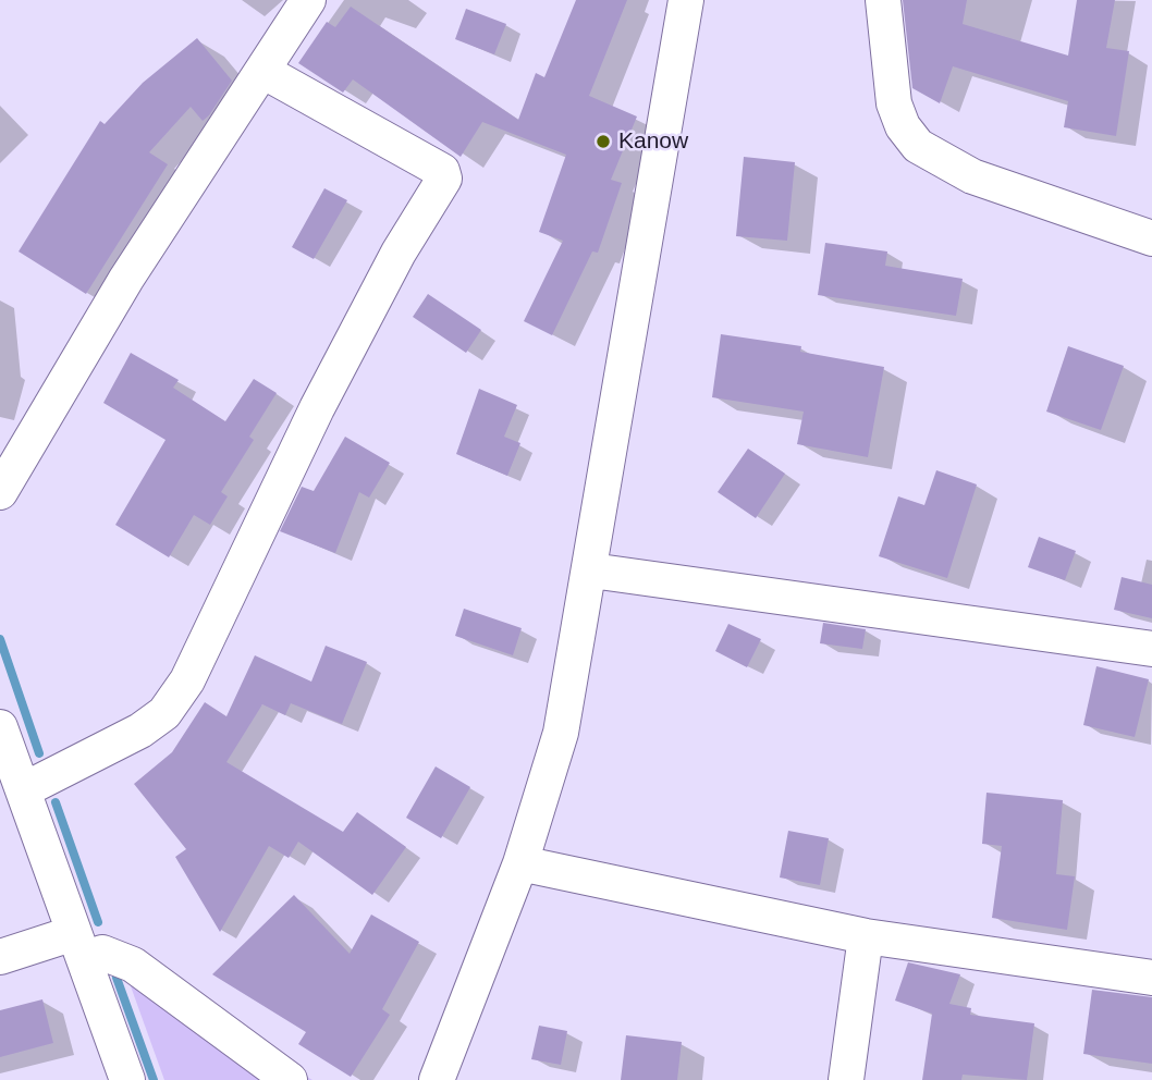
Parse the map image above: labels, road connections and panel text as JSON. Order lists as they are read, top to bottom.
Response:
{
  "places": ["Kanow"]
}
